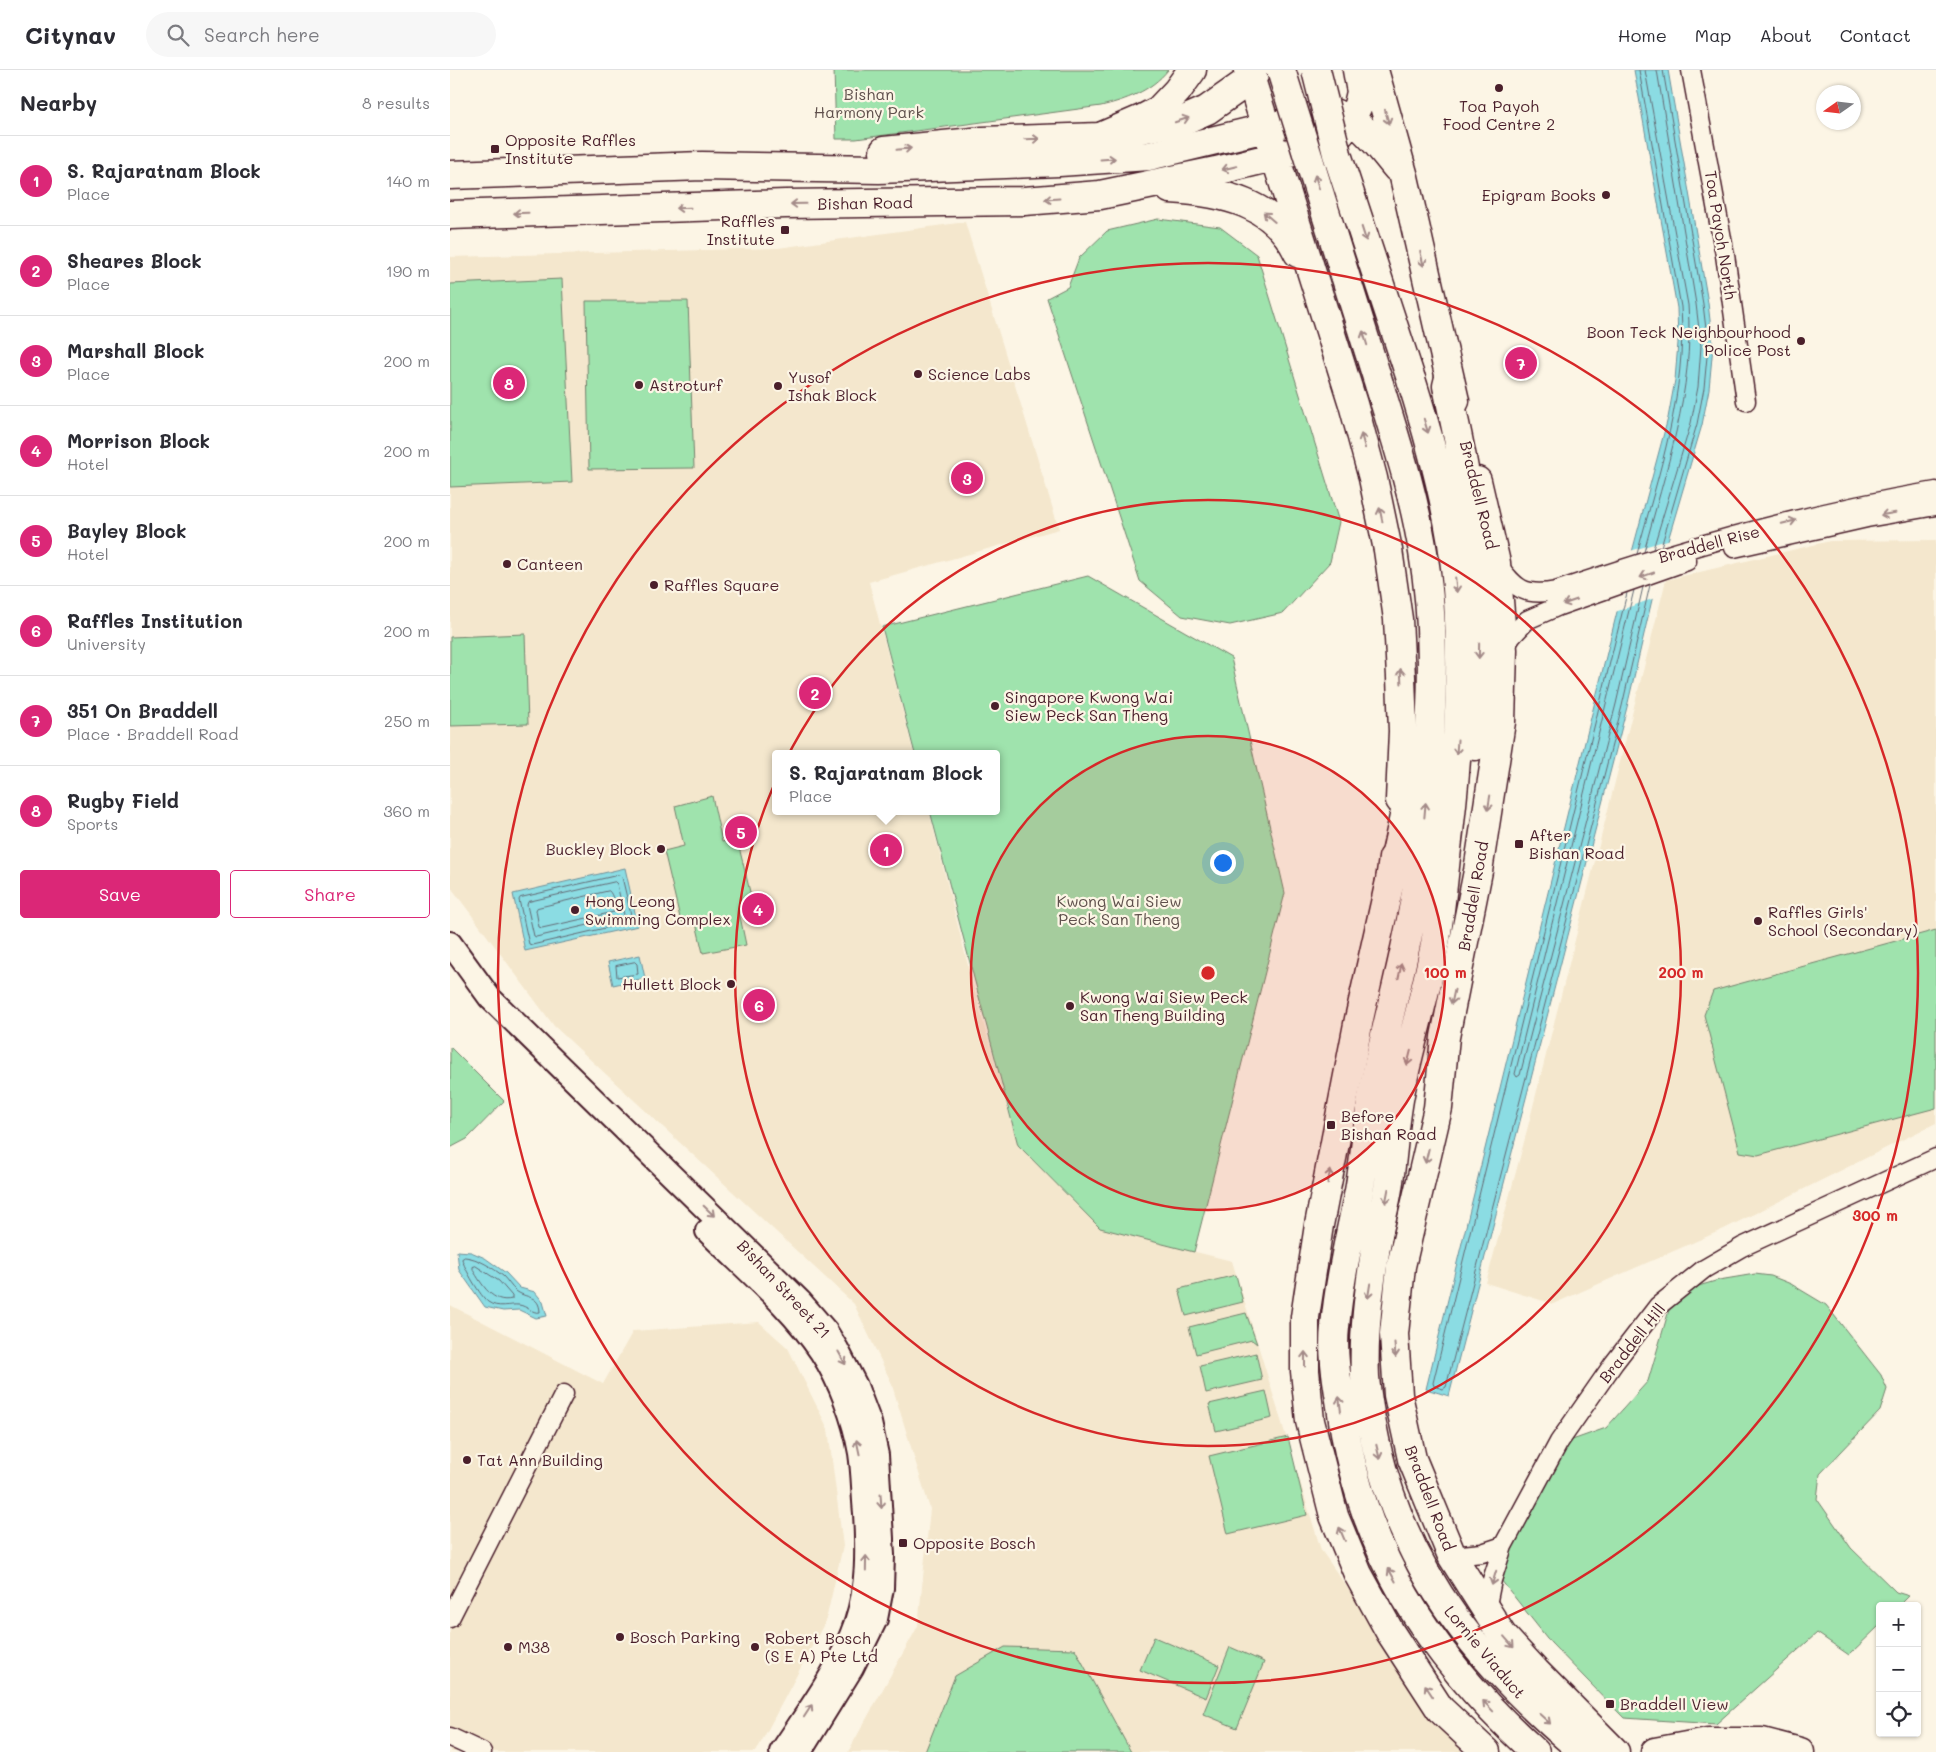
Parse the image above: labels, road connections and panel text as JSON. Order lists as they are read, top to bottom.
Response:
{
  "streets": {
    "main road": ["Bishan Road", "Braddell Road", "Lornie Viaduct"],
    "street": [
      "Toa Payoh North",
      "Braddell Rise",
      "Bishan Street 21",
      "Braddell Hill"
    ]
  },
  "crossings": [
    ["Braddell Road", "Braddell Rise"],
    ["Braddell Road", "Braddell Hill"],
    ["Braddell Road", "Lornie Viaduct"]
  ],
  "parks": ["Bishan Harmony Park", "Kwong Wai Siew Peck San Theng"],
  "places": {
    "other": [
      "Toa Payoh Food Centre 2",
      "Epigram Books",
      "Boon Teck Neighbourhood Police Post",
      "Science Labs",
      "Astroturf",
      "Yusof Ishak Block",
      "Canteen",
      "Raffles Square",
      "Singapore Kwong Wai Siew Peck San Theng",
      "Buckley Block",
      "Hong Leong Swimming Complex",
      "Raffles Girls' School (Secondary)",
      "Hullett Block",
      "Kwong Wai Siew Peck San Theng Building",
      "Tat Ann Building",
      "Bosch Parking",
      "M38",
      "Robert Bosch (S E A) Pte Ltd"
    ],
    "transit": [
      "Opposite Raffles Institute",
      "Raffles Institute",
      "After Bishan Road",
      "Before Bishan Road",
      "Opposite Bosch",
      "Braddell View"
    ]
  },
  "north": "left",
  "page": {
    "header": "Citynav",
    "search": "Search here",
    "nav": [
      "Home",
      "Map",
      "About",
      "Contact"
    ],
    "heading": ["Nearby", "8 results"],
    "list": [
      {
        "mark": "1",
        "name": "S. Rajaratnam Block",
        "note": "Place",
        "value": "140 m"
      },
      {
        "mark": "2",
        "name": "Sheares Block",
        "note": "Place",
        "value": "190 m"
      },
      {
        "mark": "3",
        "name": "Marshall Block",
        "note": "Place",
        "value": "200 m"
      },
      {
        "mark": "4",
        "name": "Morrison Block",
        "note": "Hotel",
        "value": "200 m"
      },
      {
        "mark": "5",
        "name": "Bayley Block",
        "note": "Hotel",
        "value": "200 m"
      },
      {
        "mark": "6",
        "name": "Raffles Institution",
        "note": "University",
        "value": "200 m"
      },
      {
        "mark": "7",
        "name": "351 On Braddell",
        "note": "Place · Braddell Road",
        "value": "250 m"
      },
      {
        "mark": "8",
        "name": "Rugby Field",
        "note": "Sports",
        "value": "360 m"
      }
    ],
    "pins": [
      "7",
      "8",
      "3",
      "2",
      "5",
      "1",
      "4",
      "6"
    ],
    "popup": ["S. Rajaratnam Block", "Place"],
    "buttons": ["Save", "Share"],
    "map_buttons": ["+", "−"]
  },
  "rings": ["100 m", "200 m", "300 m"]
}
